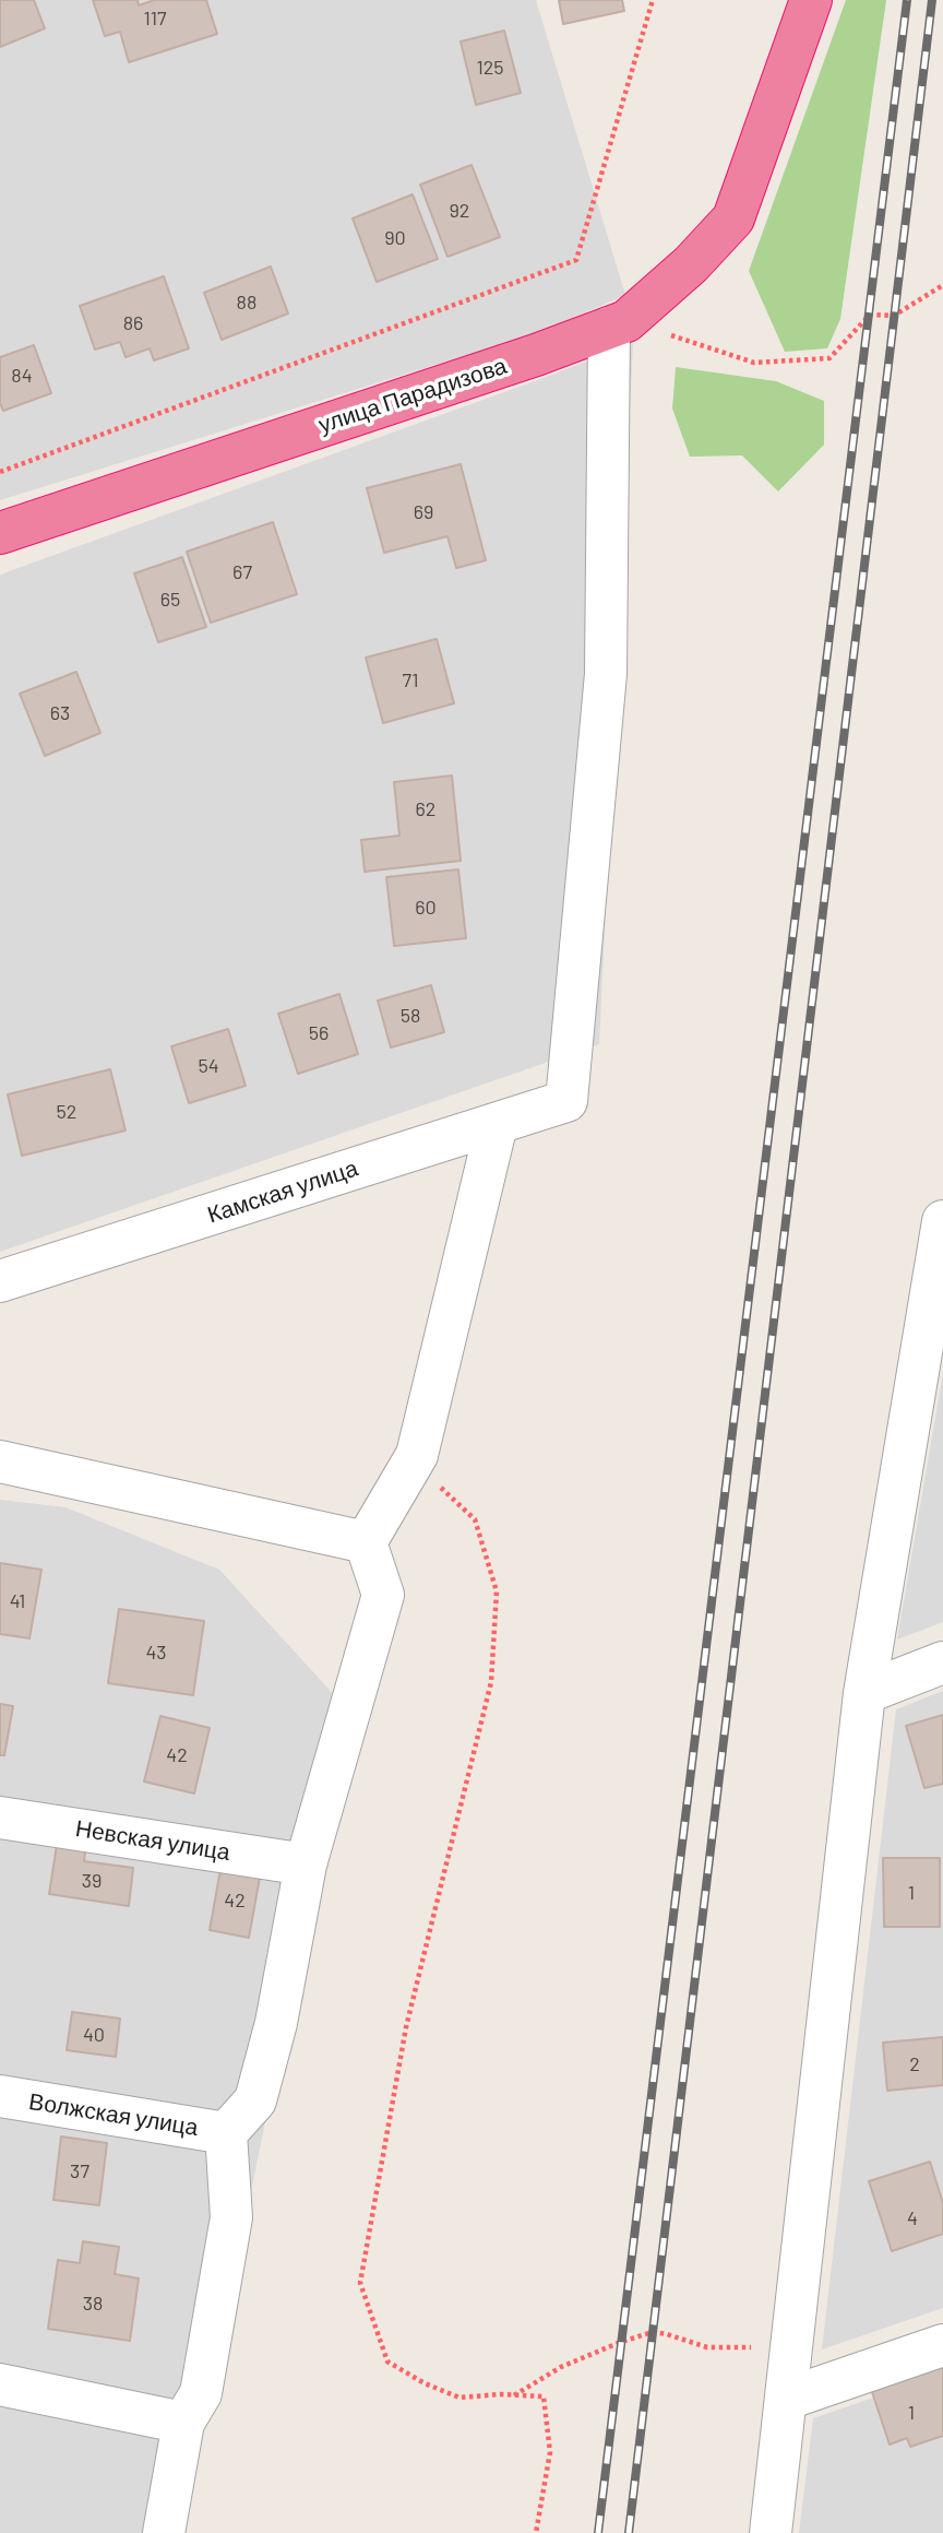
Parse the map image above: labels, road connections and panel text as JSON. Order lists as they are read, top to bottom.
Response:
{
  "streets": {
    "highway": ["улица Парадизова"],
    "street": ["Камская улица", "Невская улица", "Волжская улица"]
  },
  "crossings": [
    ["улица Парадизова", "Камская улица"]
  ],
  "house_numbers": [
    "117",
    "125",
    "92",
    "90",
    "88",
    "86",
    "84",
    "69",
    "67",
    "65",
    "71",
    "63",
    "62",
    "60",
    "58",
    "56",
    "54",
    "52",
    "41",
    "43",
    "42",
    "39",
    "1",
    "42",
    "40",
    "2",
    "37",
    "4",
    "38",
    "1"
  ]
}
